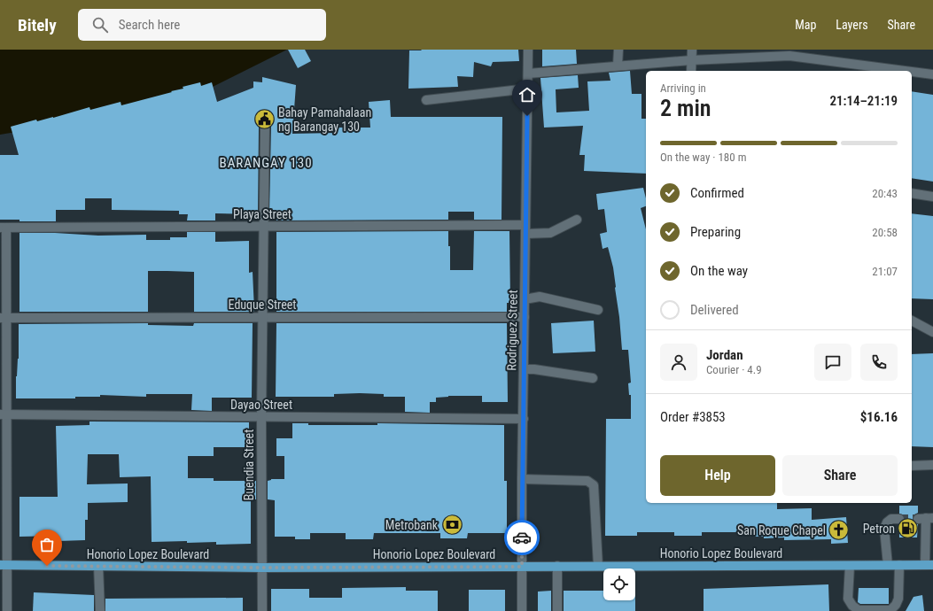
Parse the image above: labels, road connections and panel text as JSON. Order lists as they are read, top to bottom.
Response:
{
  "streets": {
    "main road": ["Honorio Lopez Boulevard"],
    "street": [
      "Playa Street",
      "Eduque Street",
      "Rodriguez Street",
      "Dayao Street",
      "Buendia Street"
    ]
  },
  "crossings": [
    ["Playa Street", "Rodriguez Street"],
    ["Playa Street", "Buendia Street"],
    ["Eduque Street", "Rodriguez Street"],
    ["Eduque Street", "Buendia Street"],
    ["Rodriguez Street", "Dayao Street"],
    ["Rodriguez Street", "Honorio Lopez Boulevard"],
    ["Dayao Street", "Buendia Street"],
    ["Buendia Street", "Honorio Lopez Boulevard"]
  ],
  "districts": ["BARANGAY 130"],
  "places": {
    "public building": ["Bahay Pamahalaan ng Barangay 130"],
    "bank": ["Metrobank"],
    "fuel station": ["Petron"],
    "church": ["San Roque Chapel"]
  },
  "page": {
    "header": "Bitely",
    "search": "Search here",
    "nav": ["Map", "Layers", "Share"],
    "heading": ["2 min", "Arriving in", "21:14–21:19"],
    "panel": [
      "Jordan",
      "Courier · 4.9",
      "Order #3853",
      "$16.16"
    ],
    "bar": "On the way · 180 m",
    "list": [
      ["Confirmed", "20:43"],
      ["Preparing", "20:58"],
      ["On the way", "21:07"],
      "Delivered"
    ],
    "buttons": ["Help", "Share"]
  }
}
